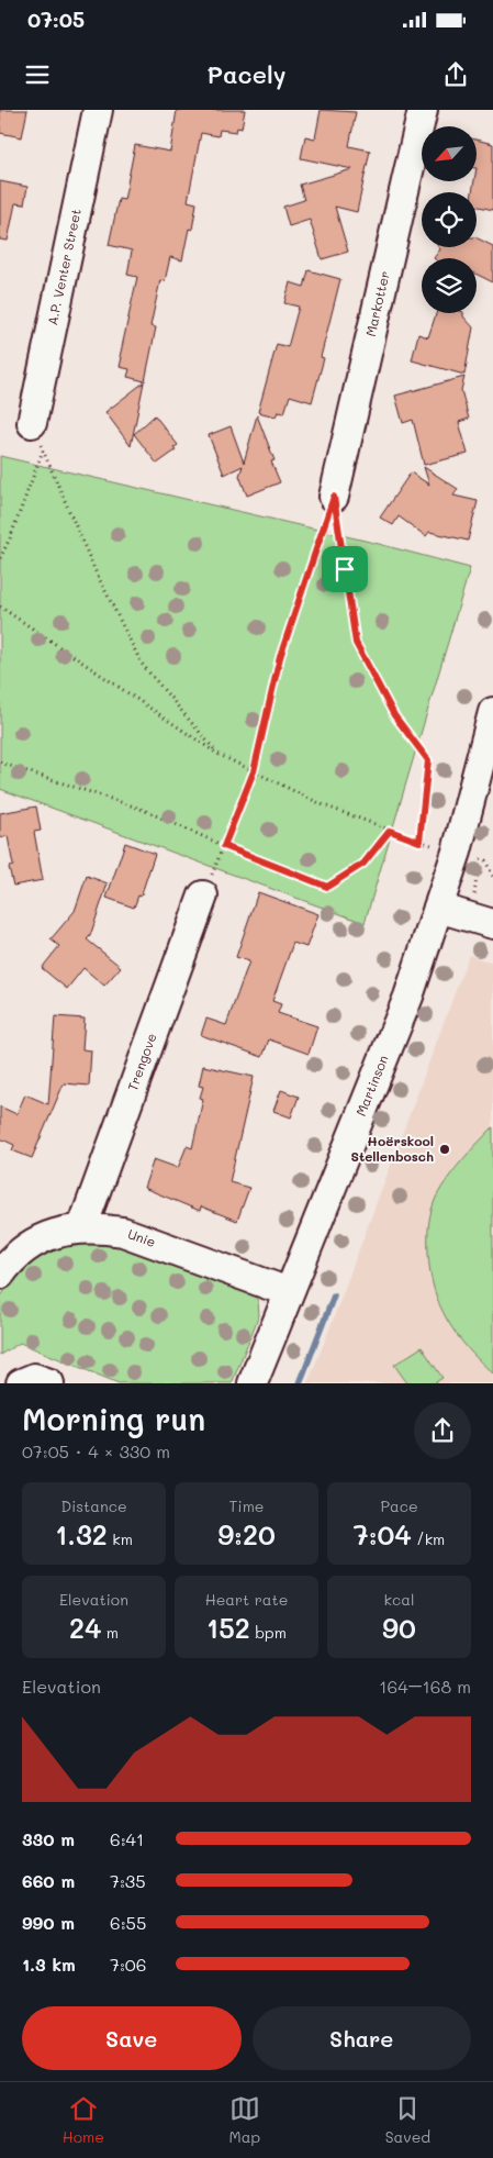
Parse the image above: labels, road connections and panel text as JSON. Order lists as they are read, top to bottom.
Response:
{
  "streets": {
    "street": [
      "A.P. Venter Street",
      "Markotter",
      "Trengove",
      "Martinson",
      "Unie"
    ]
  },
  "crossings": [
    ["Trengove", "Unie"],
    ["Martinson", "Unie"]
  ],
  "places": ["Hoërskool Stellenbosch"],
  "north": "bottom left",
  "page": {
    "status": "07:05",
    "header": "Pacely",
    "heading": ["Morning run", "07:05 · 4 × 330 m"],
    "stats": [
      ["Distance", "1.32 km"],
      ["Time", "9:20"],
      ["Pace", "7:04 /km"],
      ["Elevation", "24 m"],
      ["Heart rate", "152 bpm"],
      ["kcal", "90"]
    ],
    "chart": ["Elevation", "164–168 m"],
    "list": [
      {
        "name": "330 m",
        "note": "6:41"
      },
      {
        "name": "660 m",
        "note": "7:35"
      },
      {
        "name": "990 m",
        "note": "6:55"
      },
      {
        "name": "1.3 km",
        "note": "7:06"
      }
    ],
    "buttons": ["Save", "Share"],
    "tabs": ["Home", "Map", "Saved"]
  }
}
